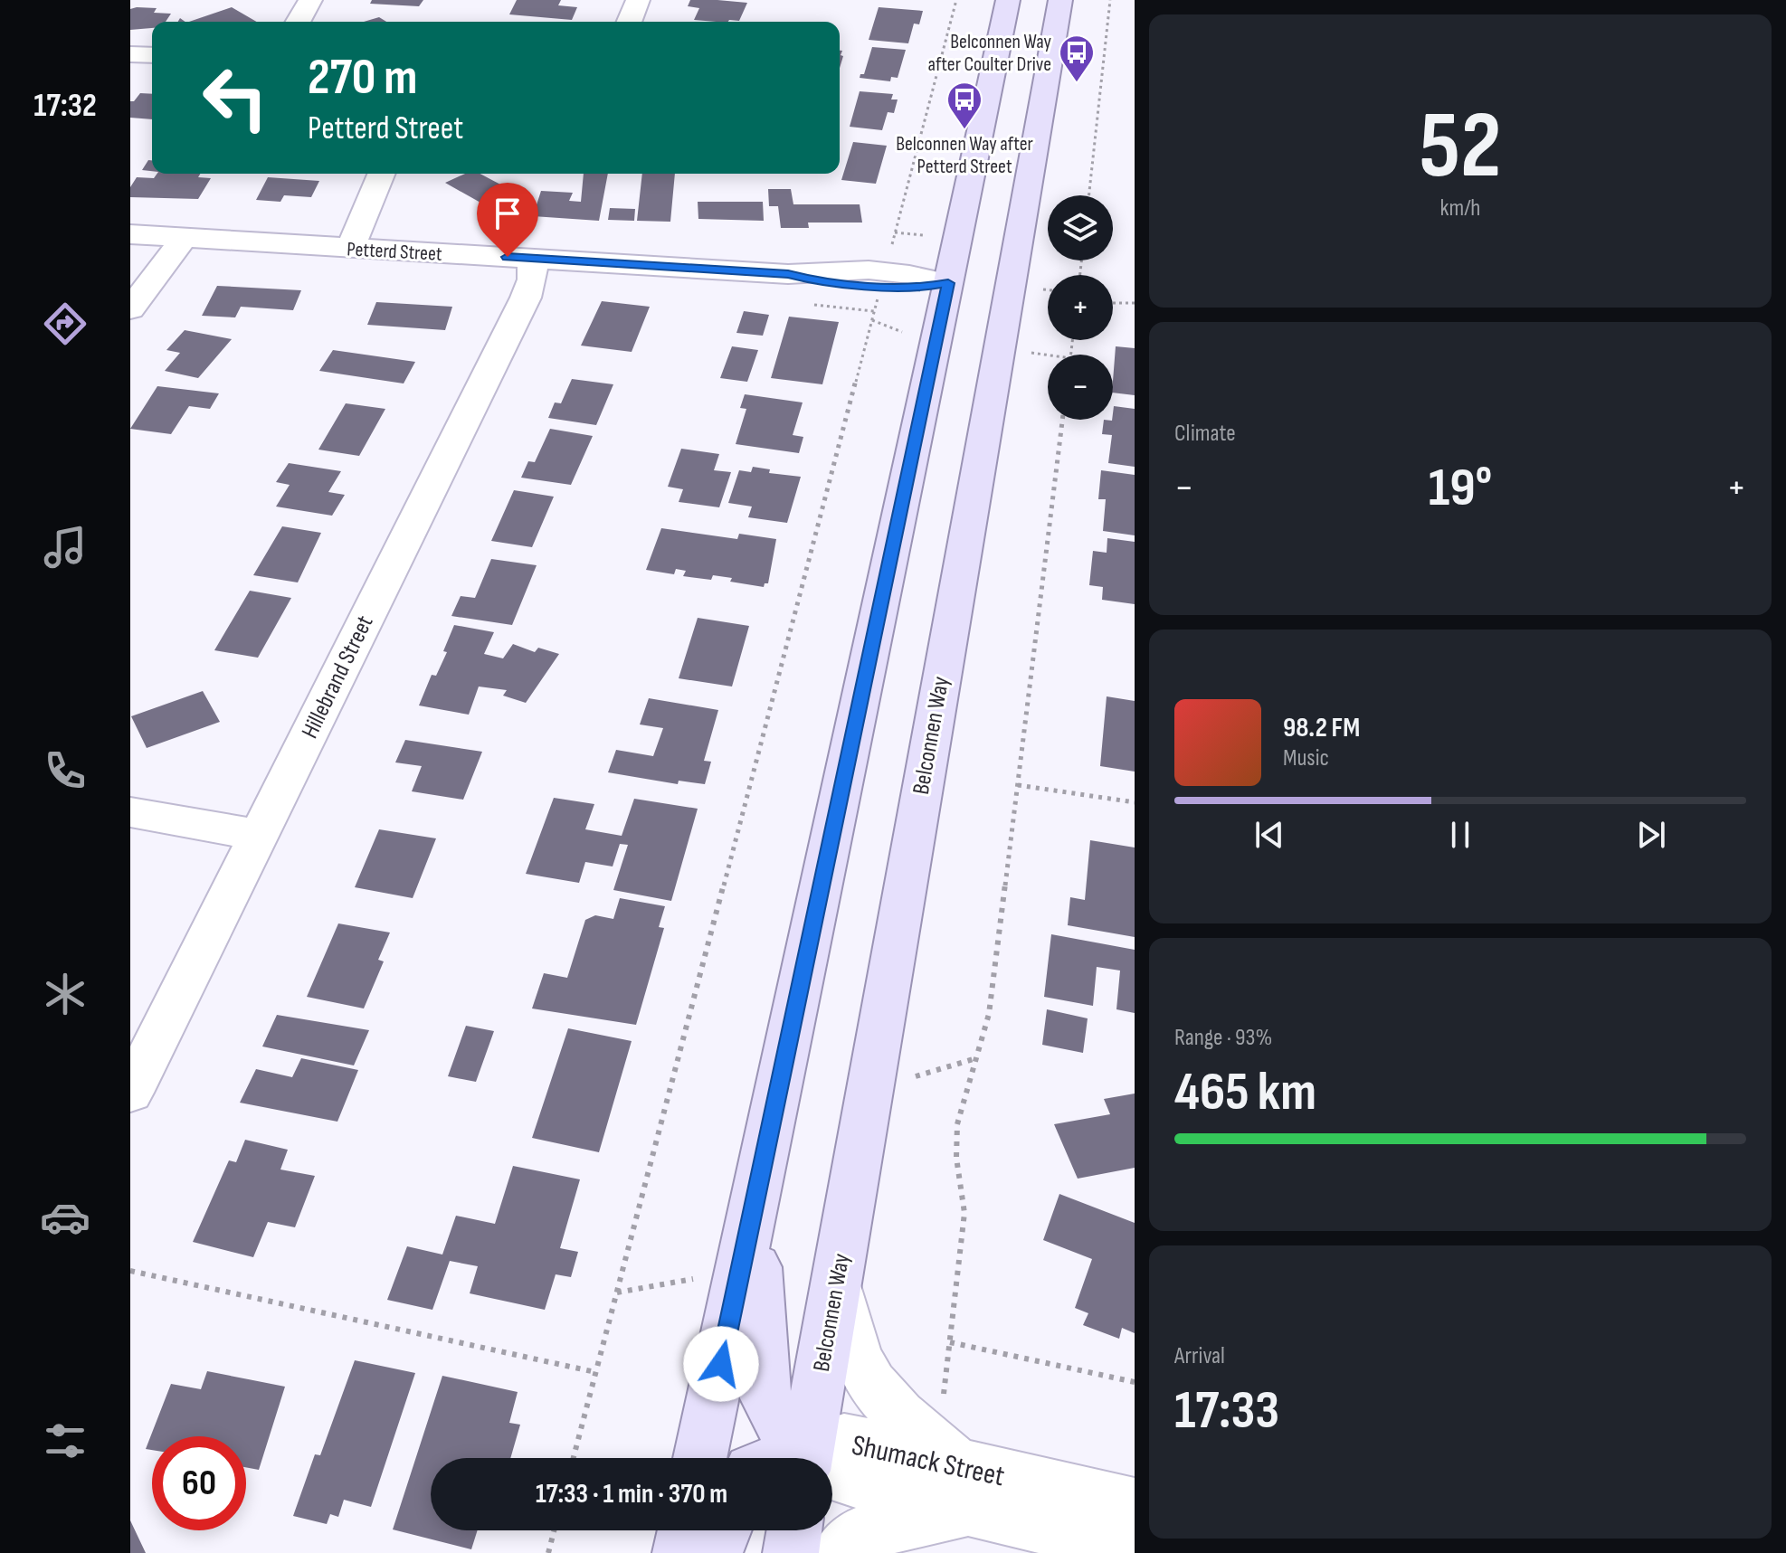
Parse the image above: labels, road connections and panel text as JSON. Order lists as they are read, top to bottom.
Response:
{
  "streets": {
    "main road": ["Belconnen Way"],
    "street": ["Petterd Street", "Hillebrand Street", "Shumack Street"]
  },
  "crossings": [
    ["Petterd Street", "Hillebrand Street"]
  ],
  "places": {
    "bus stop": ["Belconnen Way after Coulter Drive", "Belconnen Way after Petterd Street"]
  },
  "page": {
    "tabs": "17:32",
    "tile": [
      ["52", "km/h"],
      "Climate",
      ["Range · 93%", "465 km"],
      ["Arrival", "17:33"]
    ],
    "turn": ["270 m", "Petterd Street"],
    "map_buttons": ["+", "−"],
    "heat": ["−", "19°", "+"],
    "song": ["98.2 FM", "Music"],
    "limit": "60",
    "trip": "17:33 · 1 min · 370 m"
  }
}
